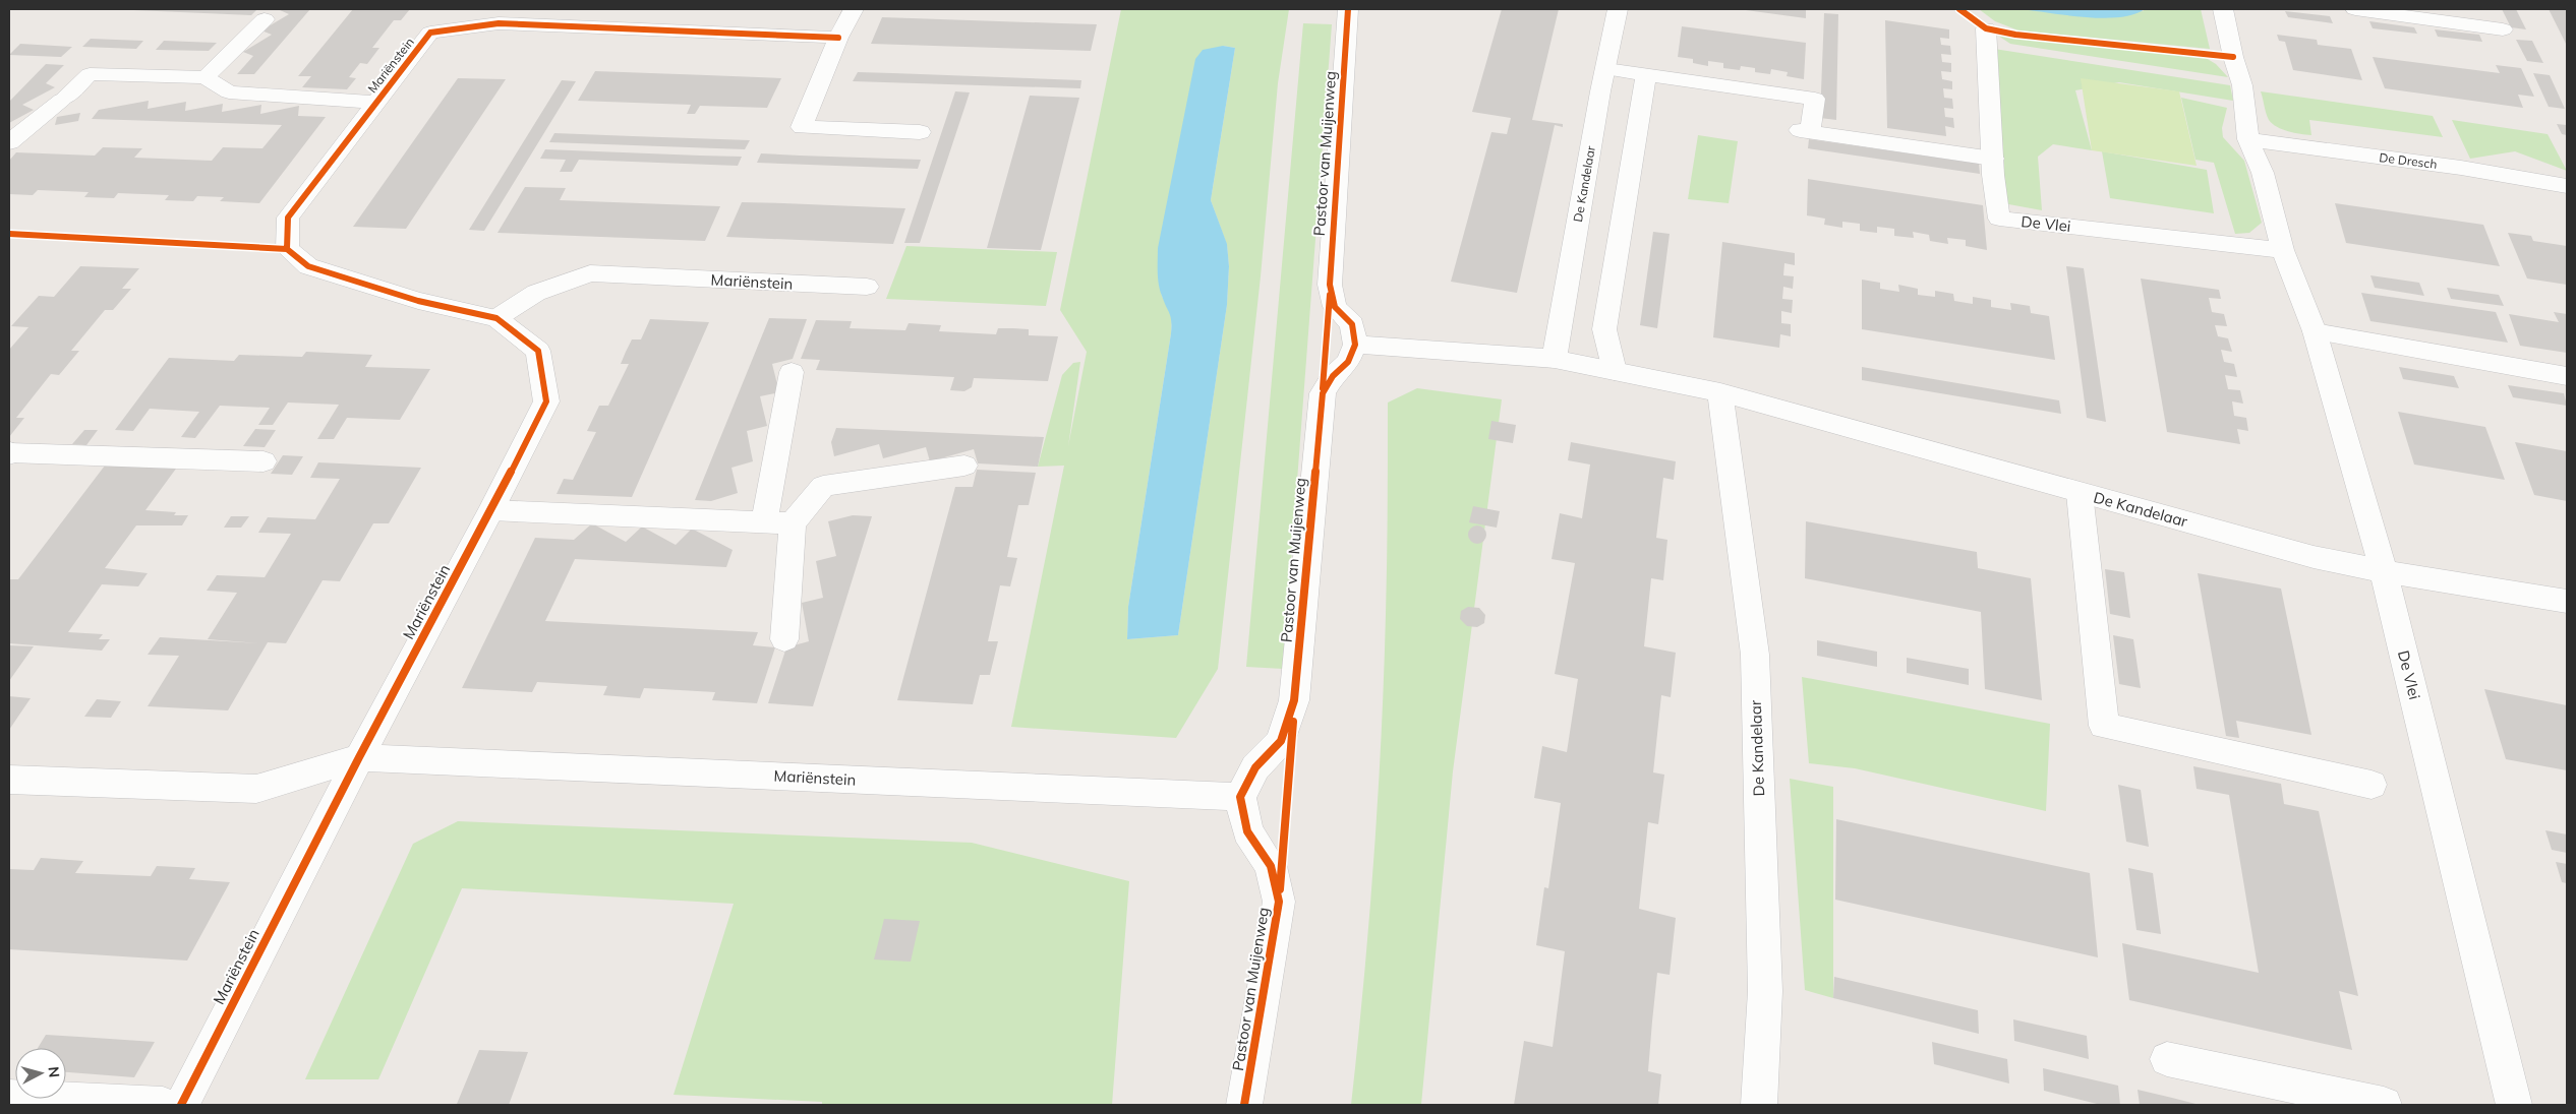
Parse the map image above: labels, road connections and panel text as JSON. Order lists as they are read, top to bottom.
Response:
{
  "streets": {
    "street": [
      "Mariënstein",
      "Pastoor van Muijenweg",
      "De Dresch",
      "De Kandelaar",
      "De Vlei"
    ]
  },
  "crossings": [
    ["Mariënstein", "Pastoor van Muijenweg"],
    ["Pastoor van Muijenweg", "De Kandelaar"],
    ["De Dresch", "De Vlei"],
    ["De Kandelaar", "De Vlei"]
  ],
  "north": "right"
}
